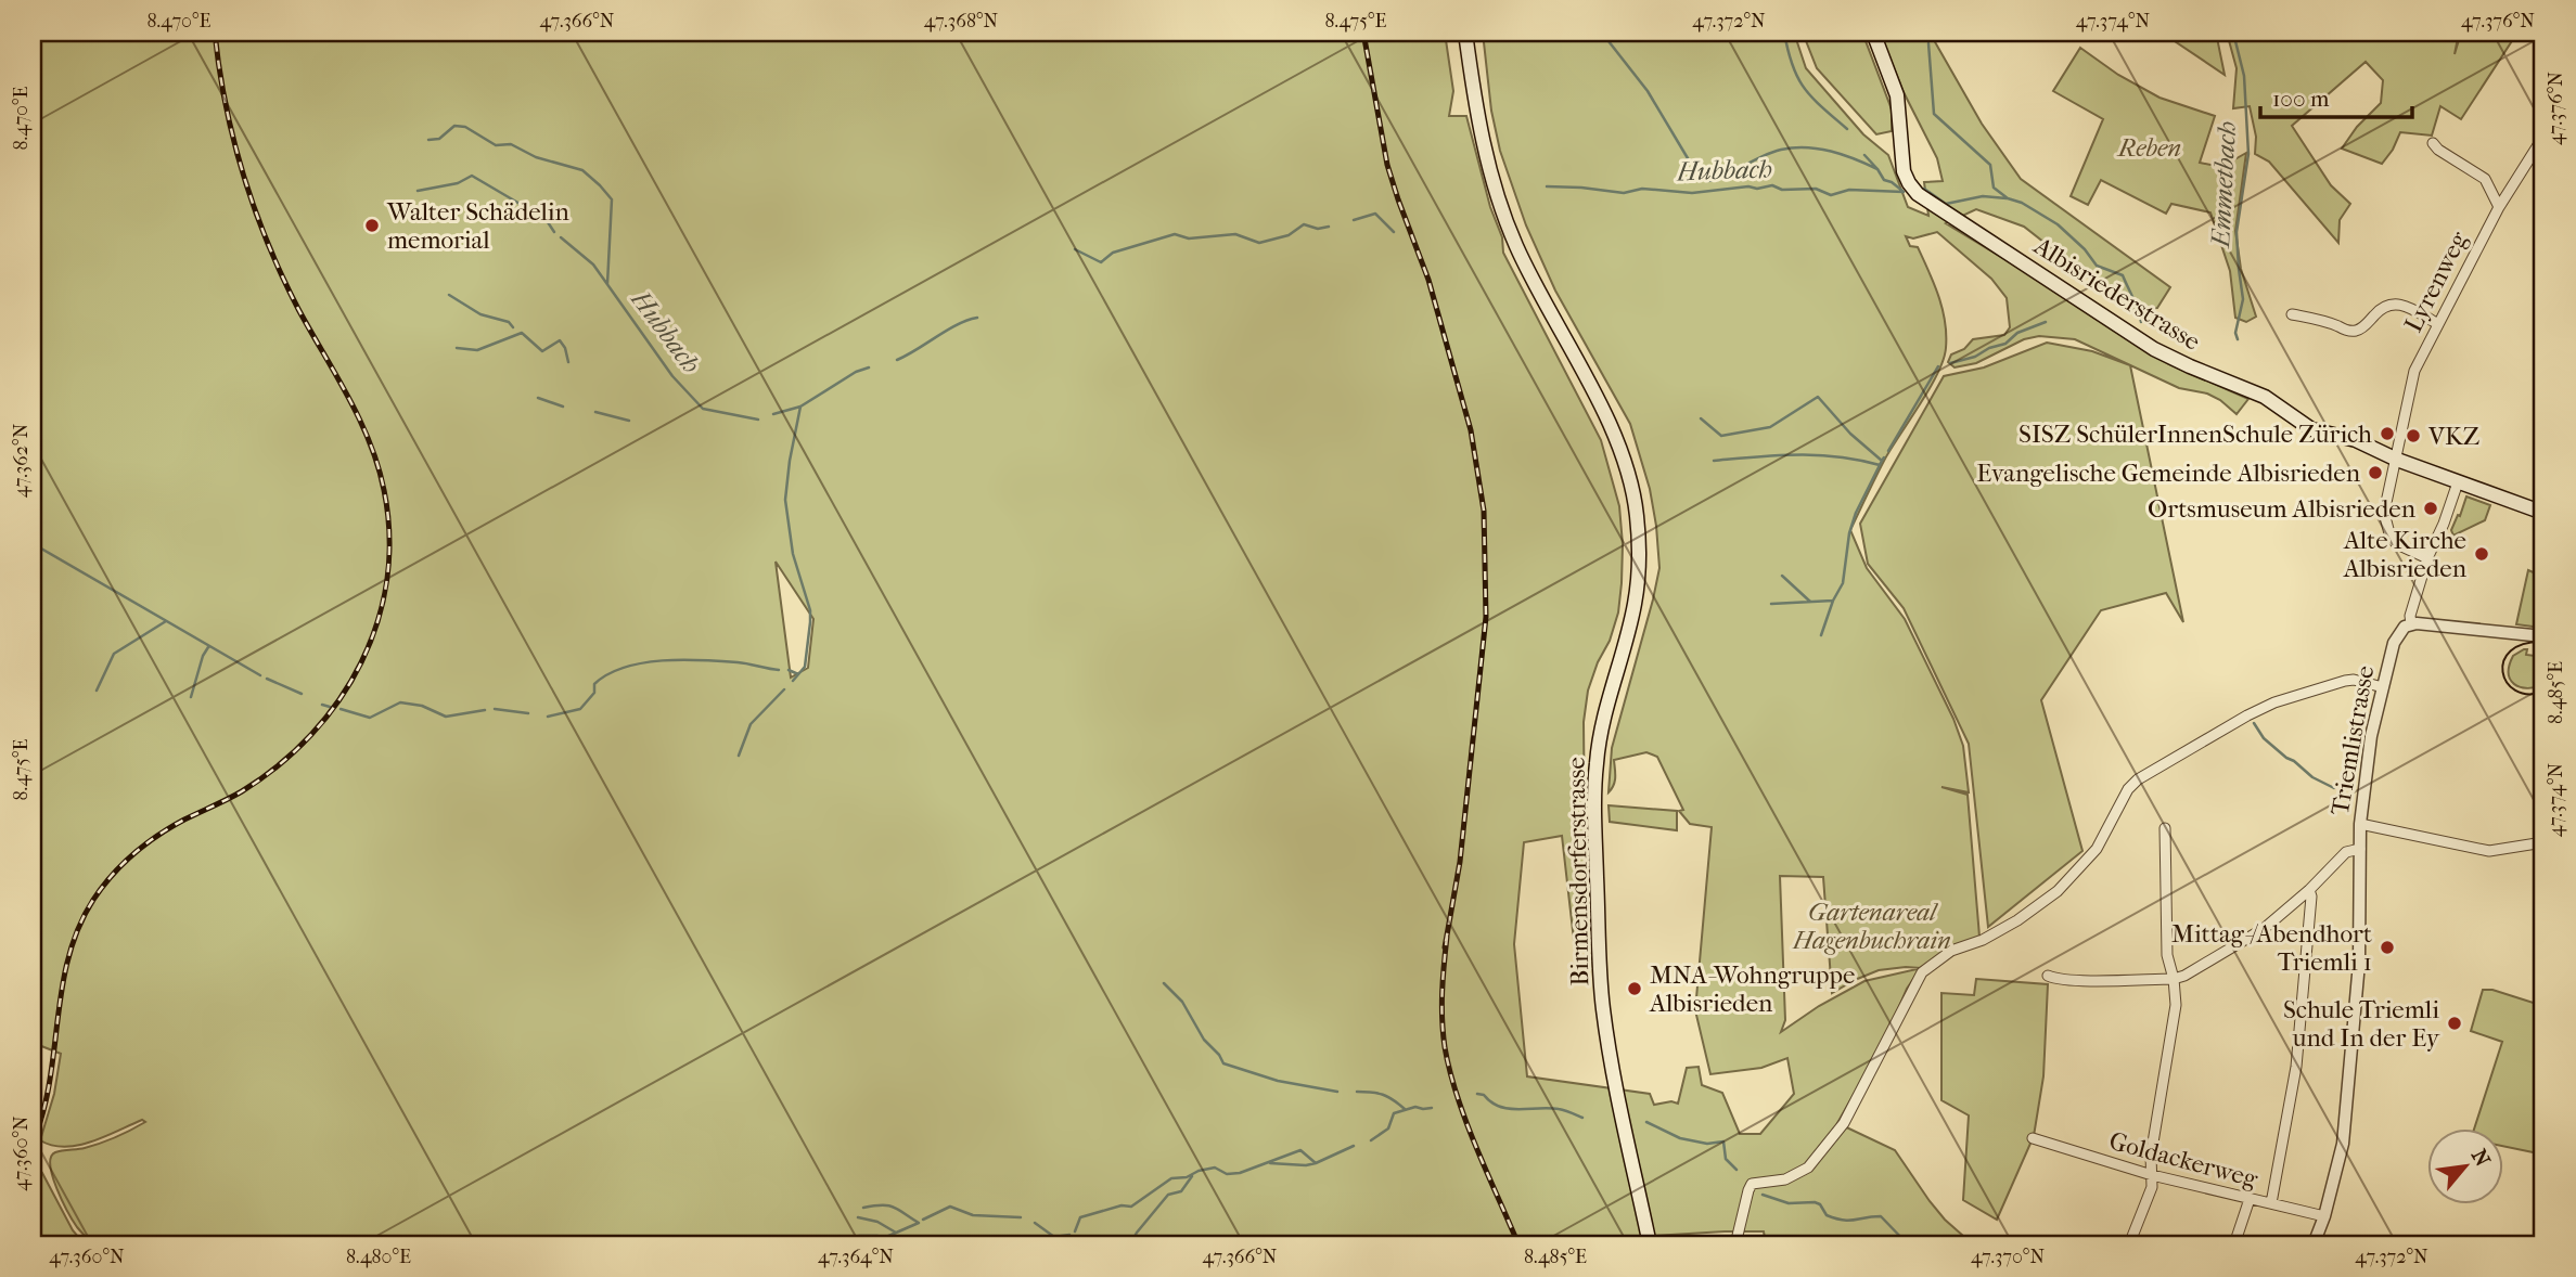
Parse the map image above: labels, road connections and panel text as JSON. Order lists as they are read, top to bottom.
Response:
{
  "streets": {
    "main road": ["Albisriederstrasse", "Birmensdorferstrasse"],
    "street": ["Lyrenweg", "Triemlistrasse", "Goldackerweg"]
  },
  "crossings": [
    ["Lyrenweg", "Albisriederstrasse"],
    ["Lyrenweg", "Triemlistrasse"],
    ["Albisriederstrasse", "Triemlistrasse"],
    ["Triemlistrasse", "Goldackerweg"]
  ],
  "water": ["Hubbach", "Emmetbach"],
  "parks": ["Reben", "Gartenareal Hagenbuchrain"],
  "places": [
    "Walter Schädelin memorial",
    "SISZ SchülerInnenSchule Zürich",
    "VKZ",
    "Evangelische Gemeinde Albisrieden",
    "Ortsmuseum Albisrieden",
    "Alte Kirche Albisrieden",
    "Mittag-/Abendhort Triemli 1",
    "MNA-Wohngruppe Albisrieden",
    "Schule Triemli und In der Ey"
  ],
  "scale_bar": "100 m",
  "north": "top right",
  "coordinates": [
    "8.470°E",
    "47.366°N",
    "47.368°N",
    "8.475°E",
    "47.372°N",
    "47.374°N",
    "47.376°N",
    "47.362°N",
    "8.485°E",
    "47.360°N",
    "8.480°E",
    "47.364°N",
    "47.370°N"
  ]
}
